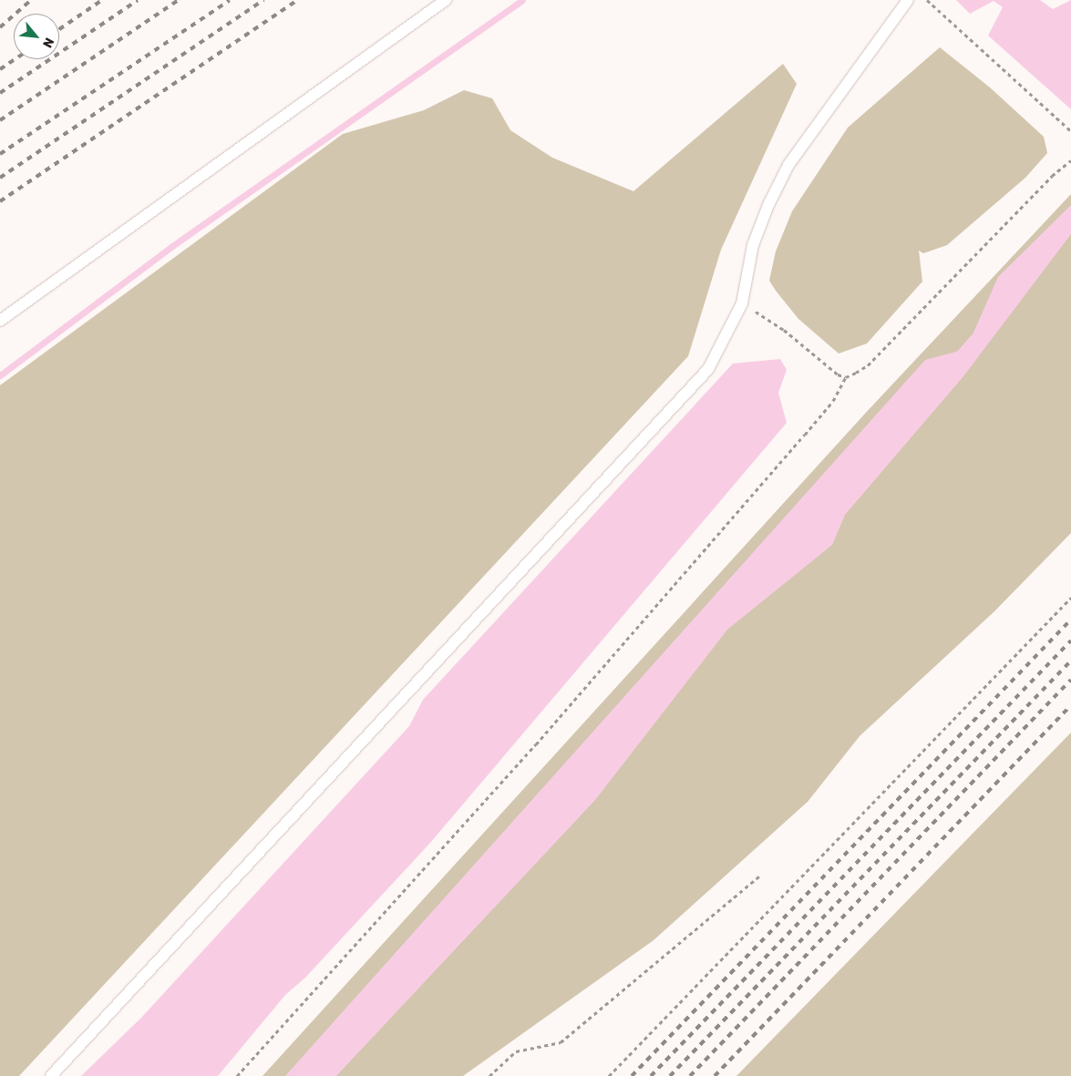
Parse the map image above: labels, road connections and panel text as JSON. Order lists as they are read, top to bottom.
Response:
{
  "north": "bottom right"
}
